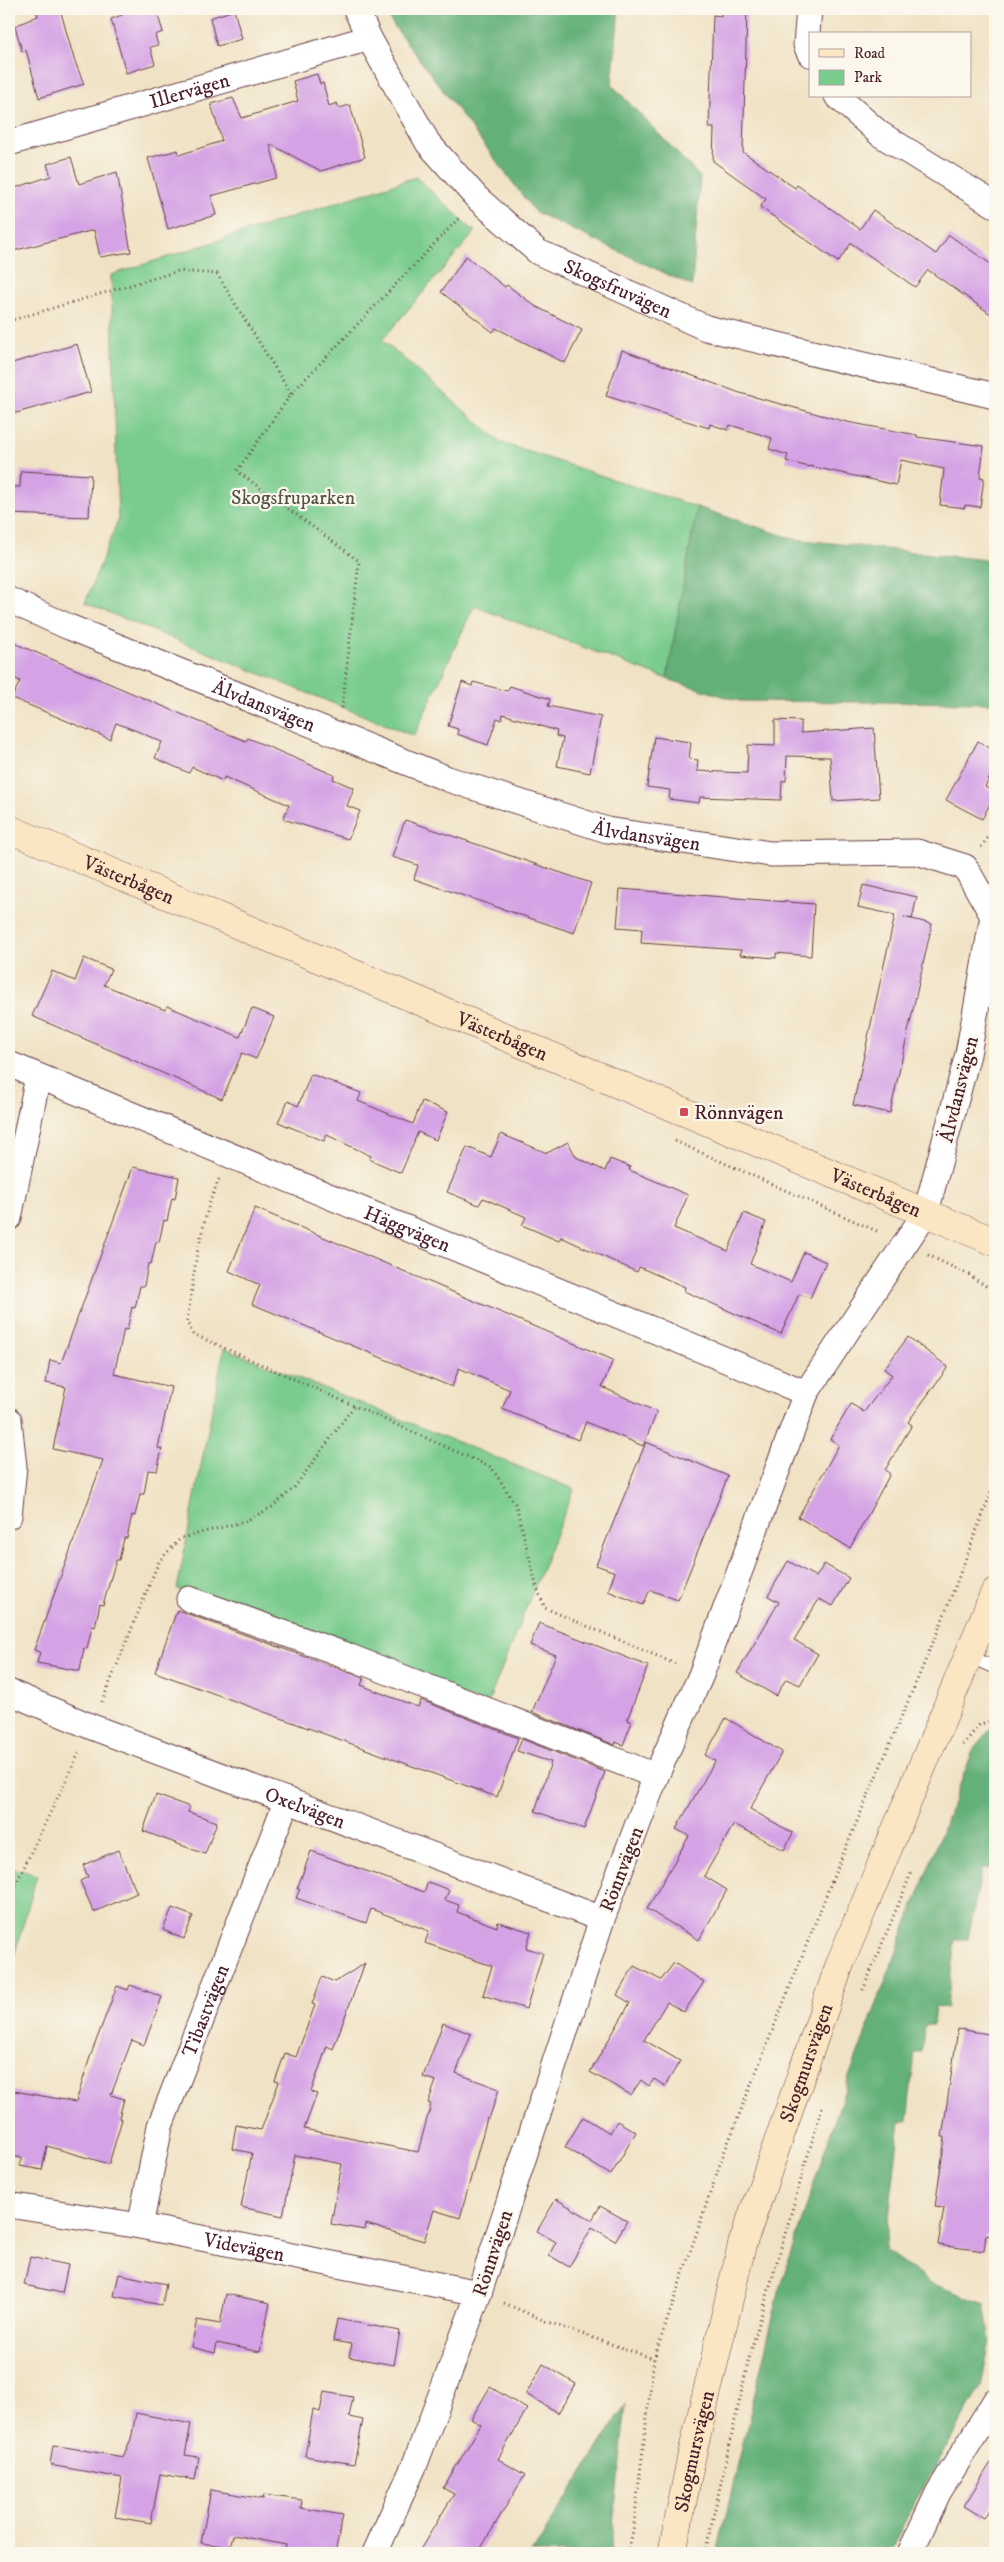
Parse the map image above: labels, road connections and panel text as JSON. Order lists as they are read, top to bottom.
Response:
{
  "streets": {
    "street": [
      "Illervägen",
      "Skogsfruvägen",
      "Älvdansvägen",
      "Västerbågen",
      "Häggvägen",
      "Oxelvägen",
      "Rönnvägen",
      "Tibastvägen",
      "Skogmursvägen",
      "Videvägen"
    ]
  },
  "crossings": [
    ["Illervägen", "Skogsfruvägen"],
    ["Älvdansvägen", "Västerbågen"],
    ["Älvdansvägen", "Rönnvägen"],
    ["Västerbågen", "Rönnvägen"],
    ["Häggvägen", "Rönnvägen"],
    ["Oxelvägen", "Rönnvägen"],
    ["Oxelvägen", "Tibastvägen"],
    ["Rönnvägen", "Videvägen"],
    ["Tibastvägen", "Videvägen"]
  ],
  "parks": ["Skogsfruparken"],
  "places": {
    "transit": ["Rönnvägen"]
  },
  "legend": ["Road", "Park"]
}
